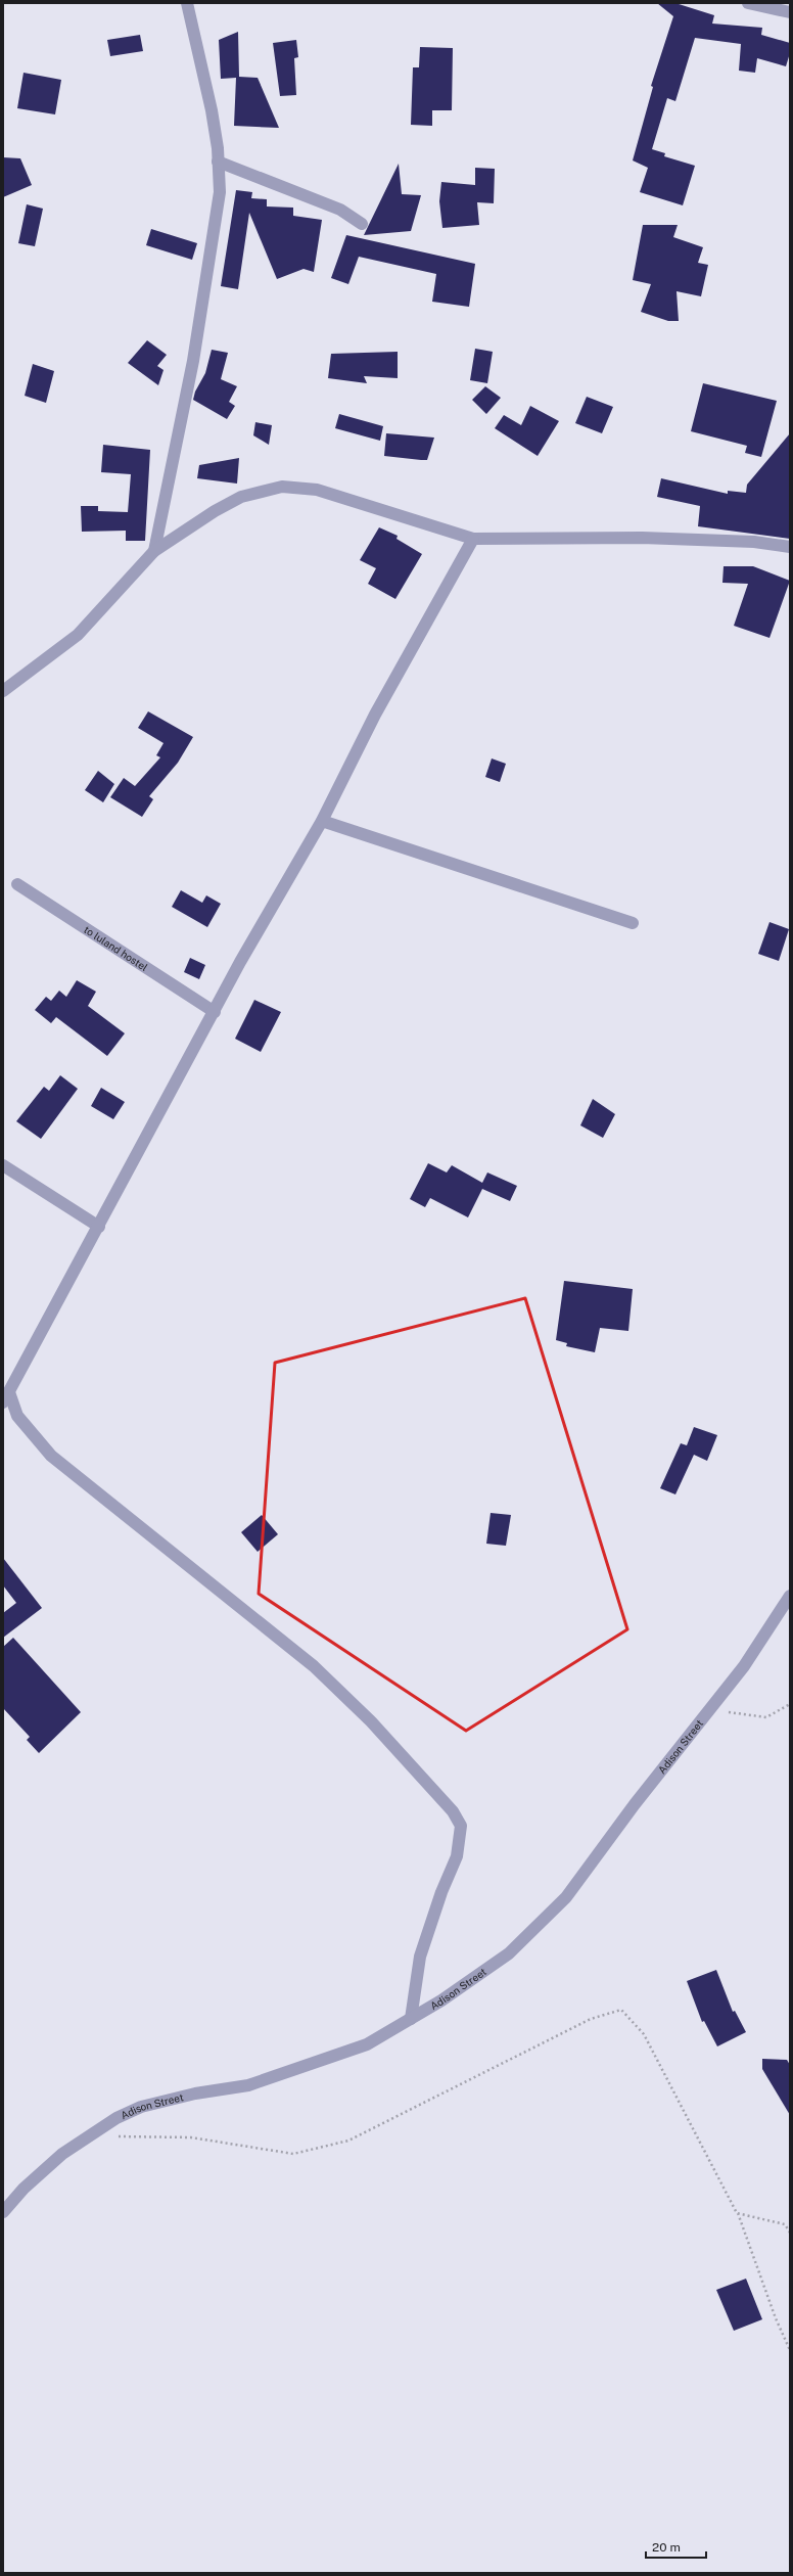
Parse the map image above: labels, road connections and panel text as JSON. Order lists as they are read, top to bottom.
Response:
{
  "streets": {
    "street": ["to luland hostel", "Adison Street"]
  },
  "scale_bar": "20 m"
}
